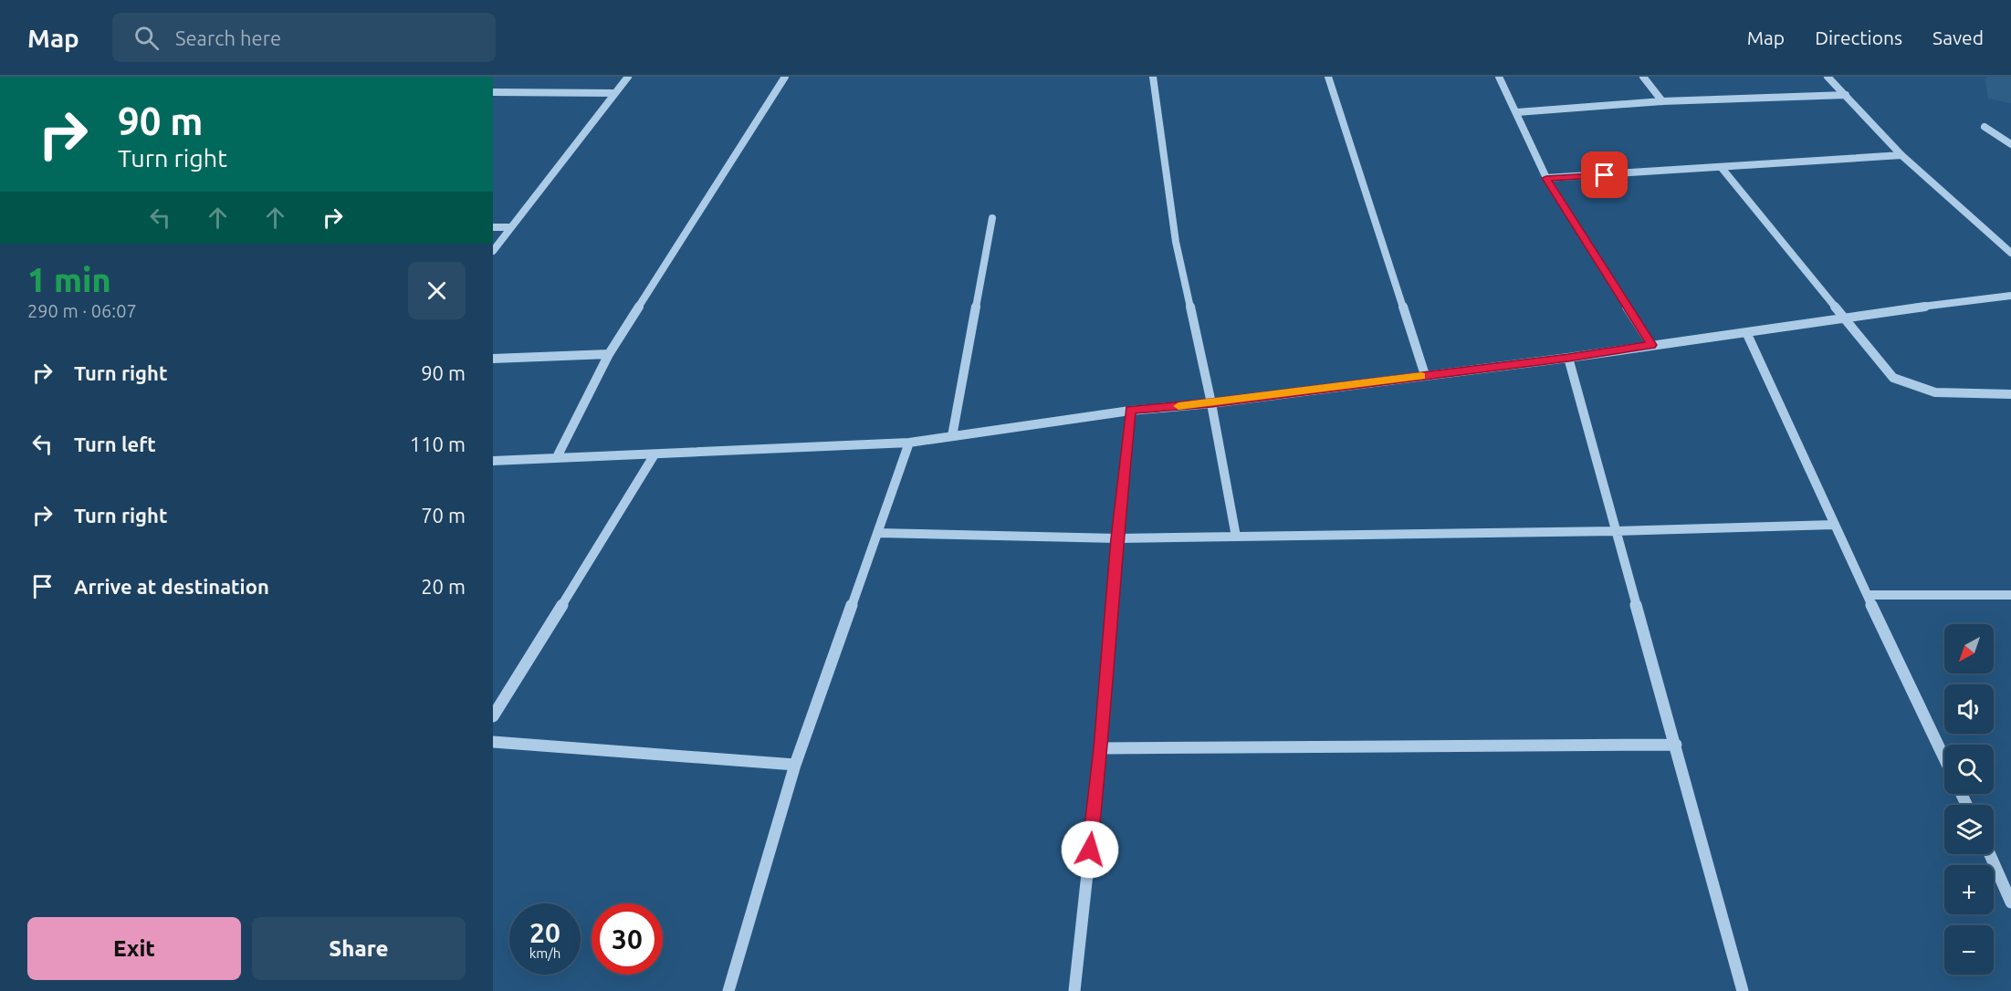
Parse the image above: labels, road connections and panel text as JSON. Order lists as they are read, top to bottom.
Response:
{
  "north": "bottom left",
  "page": {
    "header": "Map",
    "search": "Search here",
    "nav": ["Map", "Directions", "Saved"],
    "turn": ["90 m", "Turn right"],
    "heading": ["1 min", "290 m · 06:07"],
    "list": [
      {
        "name": "Turn right",
        "value": "90 m"
      },
      {
        "name": "Turn left",
        "value": "110 m"
      },
      {
        "name": "Turn right",
        "value": "70 m"
      },
      {
        "name": "Arrive at destination",
        "value": "20 m"
      }
    ],
    "map_buttons": ["+", "−"],
    "speed": "20 km/h",
    "limit": "30",
    "buttons": ["Exit", "Share"]
  }
}
